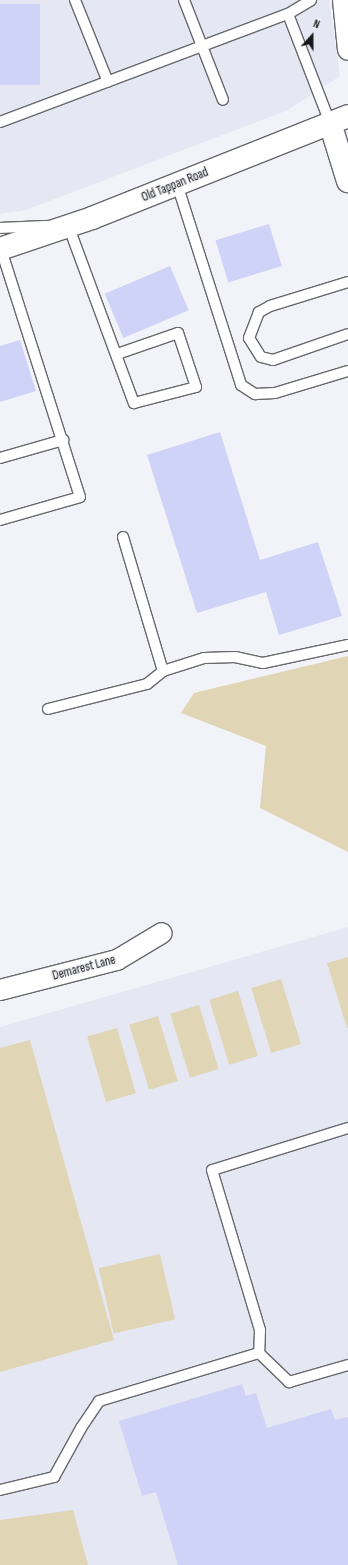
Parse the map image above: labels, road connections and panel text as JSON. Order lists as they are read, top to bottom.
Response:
{
  "streets": {
    "main road": ["Old Tappan Road"],
    "street": ["Demarest Lane"]
  },
  "north": "top"
}
